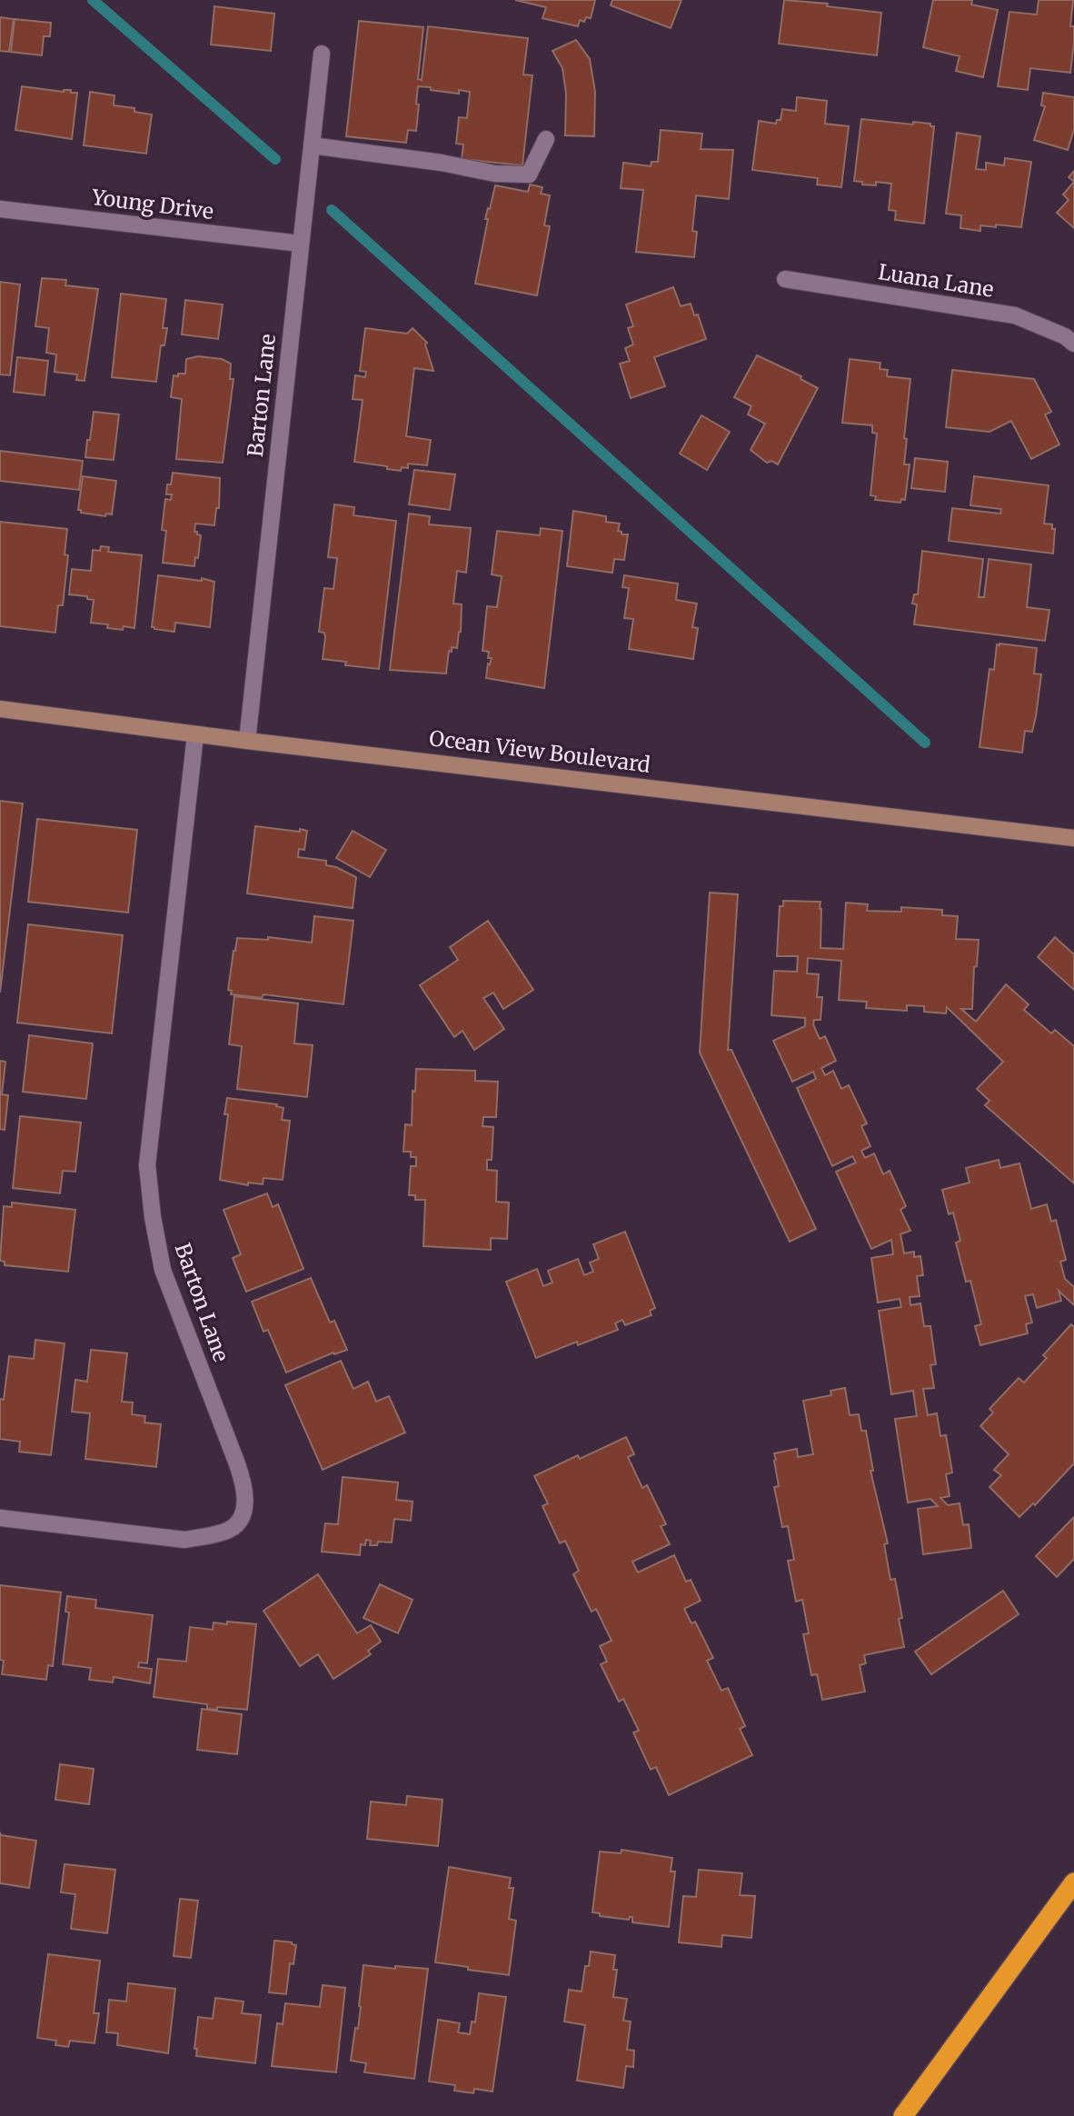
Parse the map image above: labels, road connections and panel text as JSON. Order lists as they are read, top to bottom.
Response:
{
  "streets": {
    "main road": ["Ocean View Boulevard"],
    "street": ["Young Drive", "Luana Lane", "Barton Lane"]
  },
  "crossings": [
    ["Young Drive", "Barton Lane"],
    ["Barton Lane", "Ocean View Boulevard"]
  ]
}
